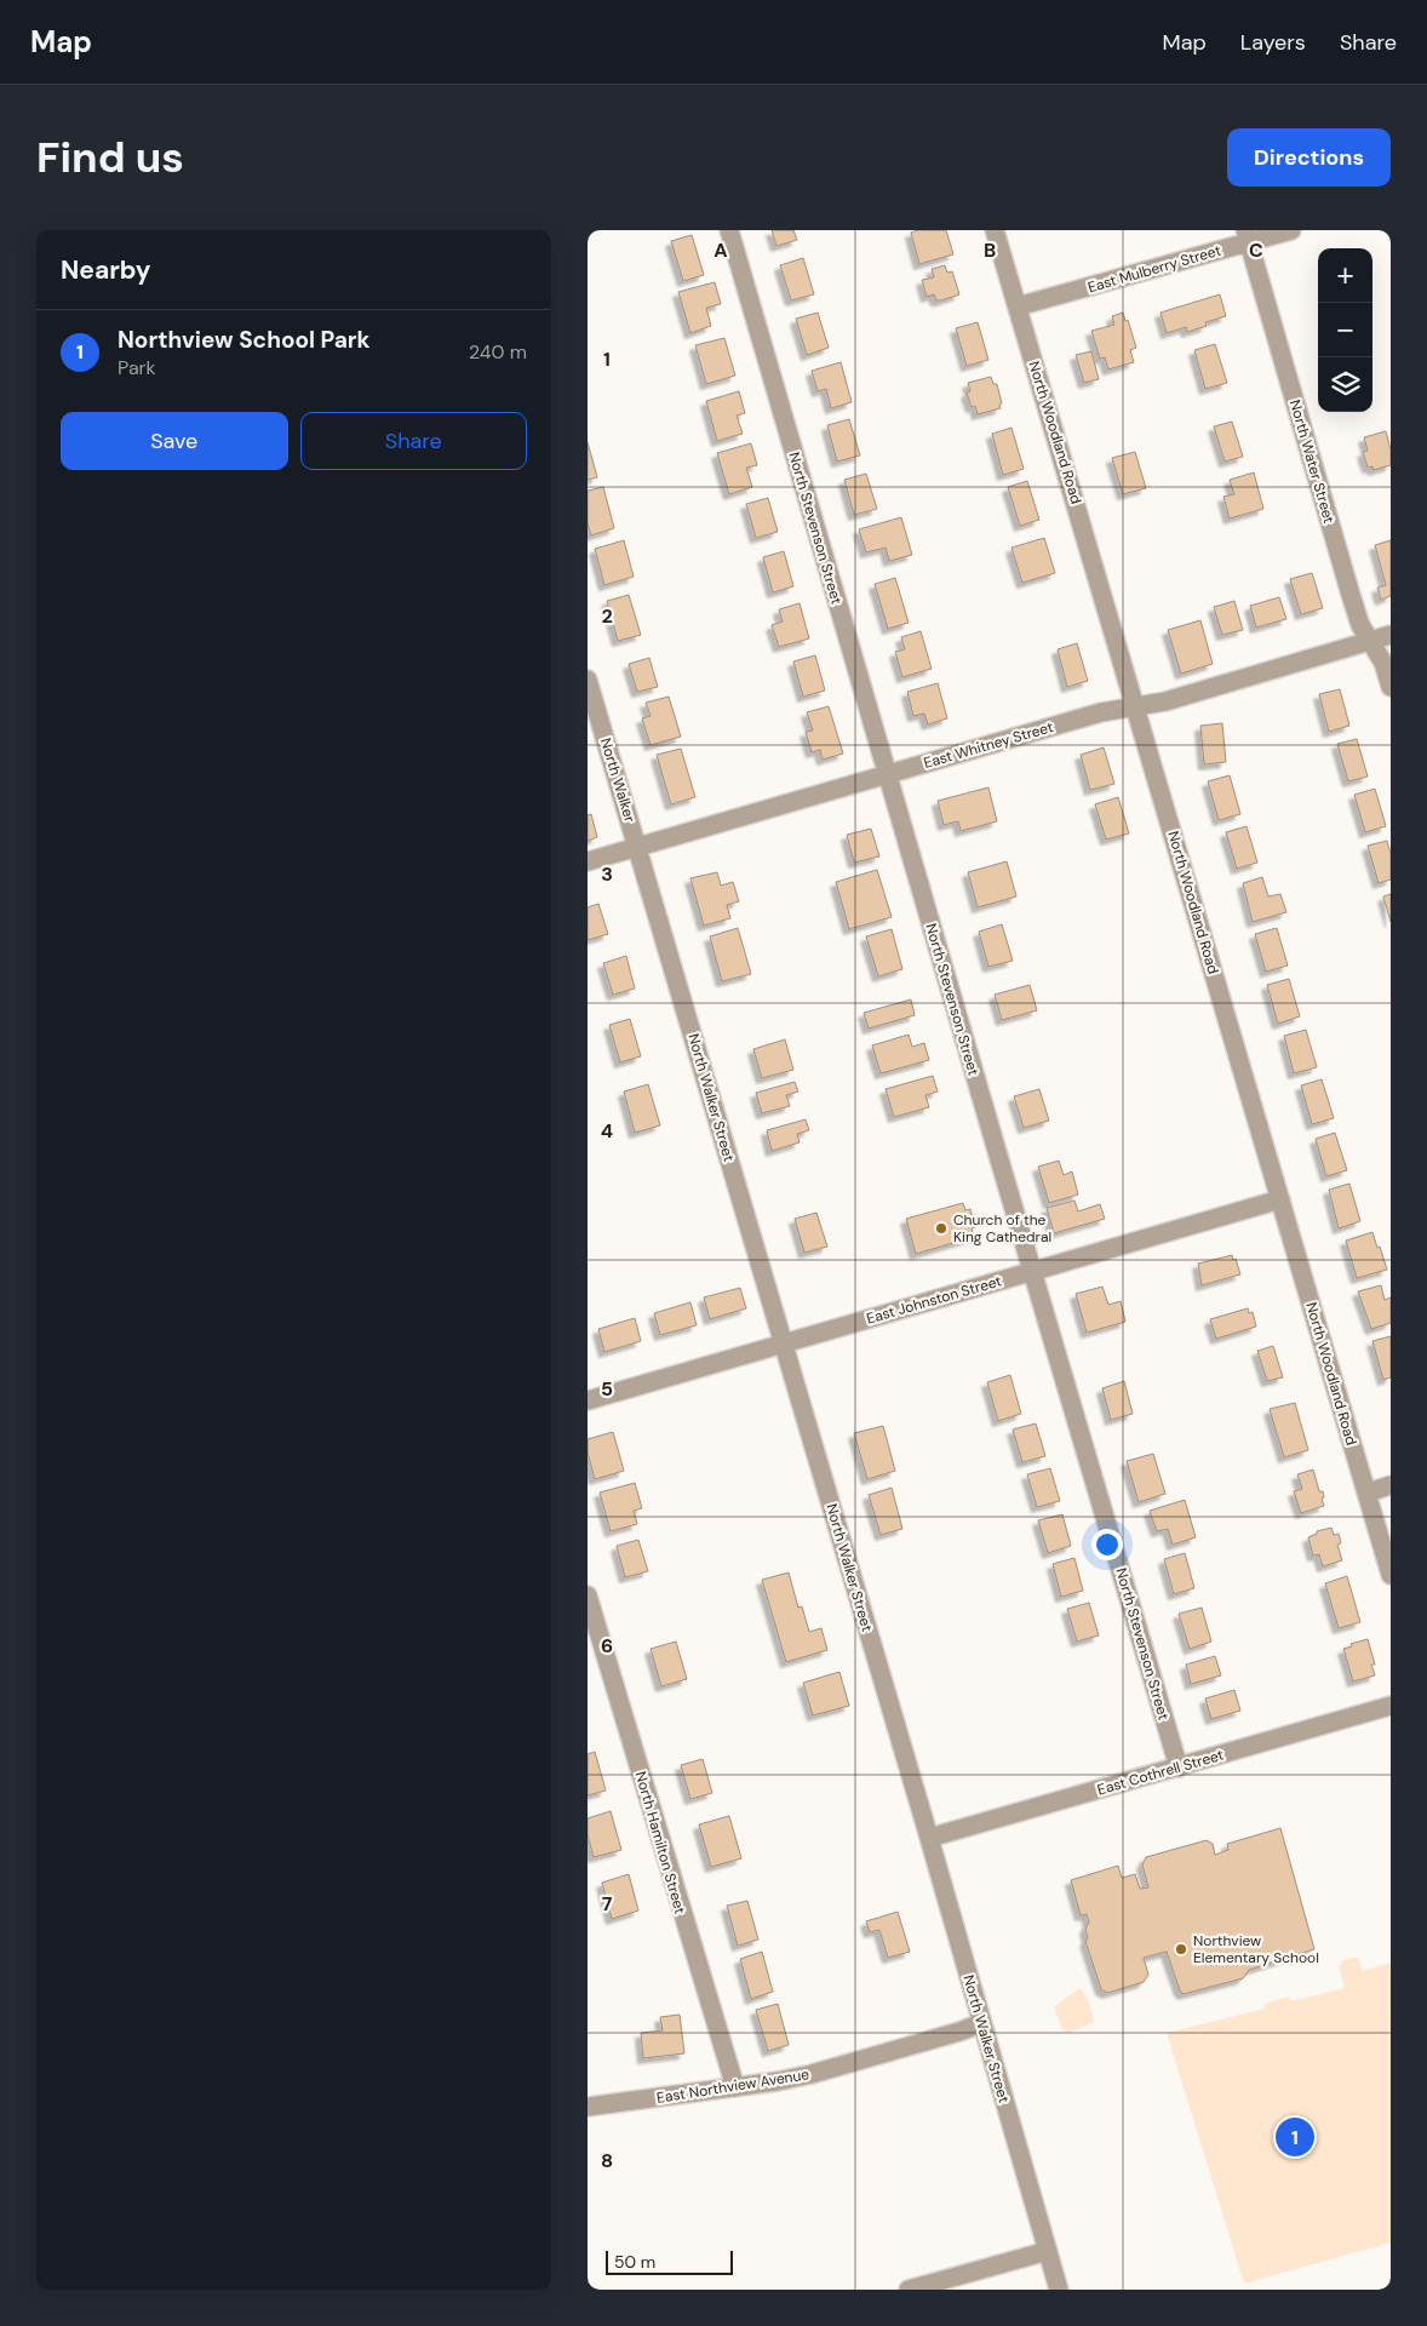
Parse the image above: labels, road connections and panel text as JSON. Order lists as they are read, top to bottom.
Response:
{
  "streets": {
    "street": [
      "East Mulberry Street",
      "North Woodland Road",
      "North Water Street",
      "North Stevenson Street",
      "East Whitney Street",
      "North Walker",
      "North Walker Street",
      "East Johnston Street",
      "East Cothrell Street",
      "North Hamilton Street",
      "East Northview Avenue"
    ]
  },
  "crossings": [
    ["East Mulberry Street", "North Woodland Road"],
    ["East Mulberry Street", "North Water Street"],
    ["North Woodland Road", "East Whitney Street"],
    ["North Woodland Road", "East Johnston Street"],
    ["North Water Street", "East Whitney Street"],
    ["North Stevenson Street", "East Whitney Street"],
    ["North Stevenson Street", "East Johnston Street"],
    ["North Stevenson Street", "East Cothrell Street"],
    ["East Whitney Street", "North Walker"],
    ["East Whitney Street", "North Walker Street"],
    ["North Walker", "North Walker Street"],
    ["North Walker Street", "East Johnston Street"],
    ["North Walker Street", "East Cothrell Street"],
    ["North Walker Street", "East Northview Avenue"],
    ["North Hamilton Street", "East Northview Avenue"]
  ],
  "places": ["Church of the King Cathedral", "Northview Elementary School"],
  "scale_bar": "50 m",
  "page": {
    "header": "Map",
    "nav": ["Map", "Layers", "Share"],
    "buttons": [
      "Directions",
      ["Save", "Share"]
    ],
    "title": "Find us",
    "heading": "Nearby",
    "map_buttons": ["+", "−"],
    "list": [
      {
        "mark": "1",
        "name": "Northview School Park",
        "note": "Park",
        "value": "240 m"
      }
    ],
    "pins": "1",
    "scale": "50 m"
  },
  "grid": {
    "columns": ["A", "B", "C"],
    "rows": [
      "1",
      "2",
      "3",
      "4",
      "5",
      "6",
      "7",
      "8"
    ]
  }
}
